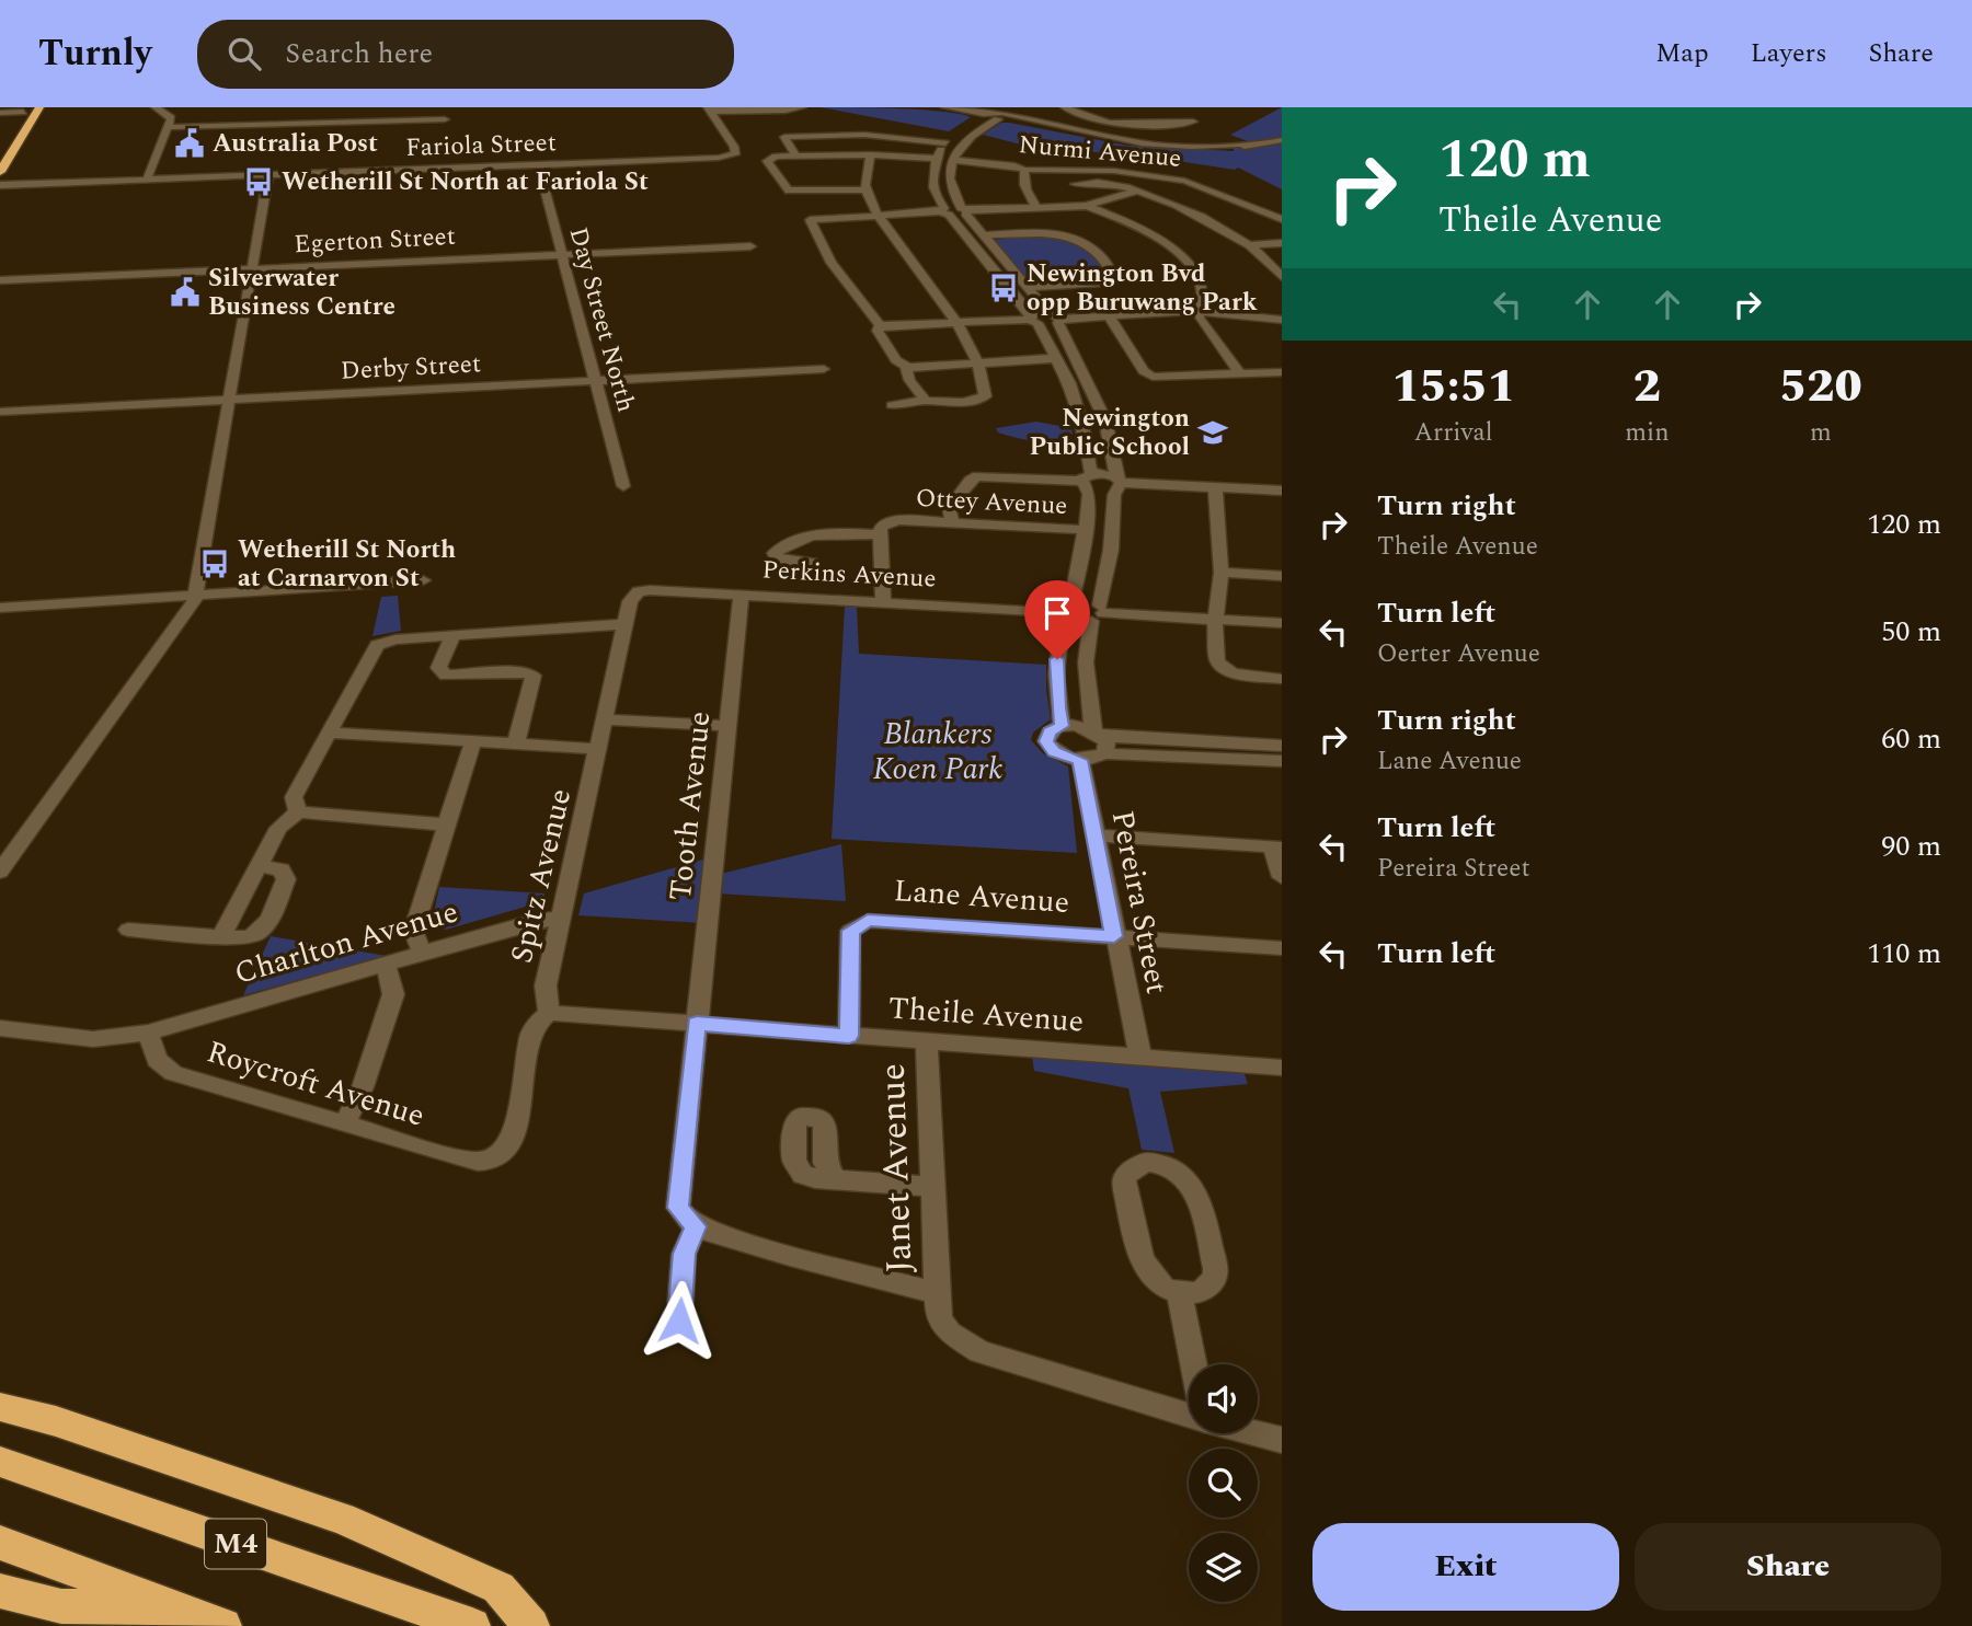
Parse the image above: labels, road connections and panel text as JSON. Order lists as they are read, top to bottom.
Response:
{
  "streets": {
    "highway": ["M4"],
    "street": [
      "Fariola Street",
      "Nurmi Avenue",
      "Egerton Street",
      "Day Street North",
      "Derby Street",
      "Ottey Avenue",
      "Perkins Avenue",
      "Tooth Avenue",
      "Spitz Avenue",
      "Lane Avenue",
      "Pereira Street",
      "Charlton Avenue",
      "Theile Avenue",
      "Roycroft Avenue",
      "Janet Avenue"
    ]
  },
  "crossings": [
    ["Fariola Street", "Day Street North"],
    ["Egerton Street", "Day Street North"],
    ["Day Street North", "Derby Street"],
    ["Ottey Avenue", "Perkins Avenue"],
    ["Perkins Avenue", "Tooth Avenue"],
    ["Perkins Avenue", "Spitz Avenue"],
    ["Tooth Avenue", "Theile Avenue"],
    ["Spitz Avenue", "Charlton Avenue"],
    ["Spitz Avenue", "Theile Avenue"],
    ["Spitz Avenue", "Roycroft Avenue"],
    ["Lane Avenue", "Pereira Street"],
    ["Lane Avenue", "Theile Avenue"],
    ["Pereira Street", "Theile Avenue"],
    ["Charlton Avenue", "Roycroft Avenue"],
    ["Theile Avenue", "Roycroft Avenue"],
    ["Theile Avenue", "Janet Avenue"]
  ],
  "parks": ["Blankers Koen Park"],
  "places": {
    "public building": ["Australia Post", "Silverwater Business Centre"],
    "bus stop": ["Wetherill St North at Fariola St", "Newington Bvd opp Buruwang Park", "Wetherill St North at Carnarvon St"],
    "school or university": ["Newington Public School"]
  },
  "page": {
    "header": "Turnly",
    "search": "Search here",
    "nav": ["Map", "Layers", "Share"],
    "turn": ["120 m", "Theile Avenue"],
    "eta": [
      "15:51",
      "Arrival",
      "2",
      "min",
      "520",
      "m"
    ],
    "list": [
      {
        "name": "Turn right",
        "note": "Theile Avenue",
        "value": "120 m"
      },
      {
        "name": "Turn left",
        "note": "Oerter Avenue",
        "value": "50 m"
      },
      {
        "name": "Turn right",
        "note": "Lane Avenue",
        "value": "60 m"
      },
      {
        "name": "Turn left",
        "note": "Pereira Street",
        "value": "90 m"
      },
      {
        "name": "Turn left",
        "value": "110 m"
      }
    ],
    "buttons": ["Exit", "Share"]
  }
}
